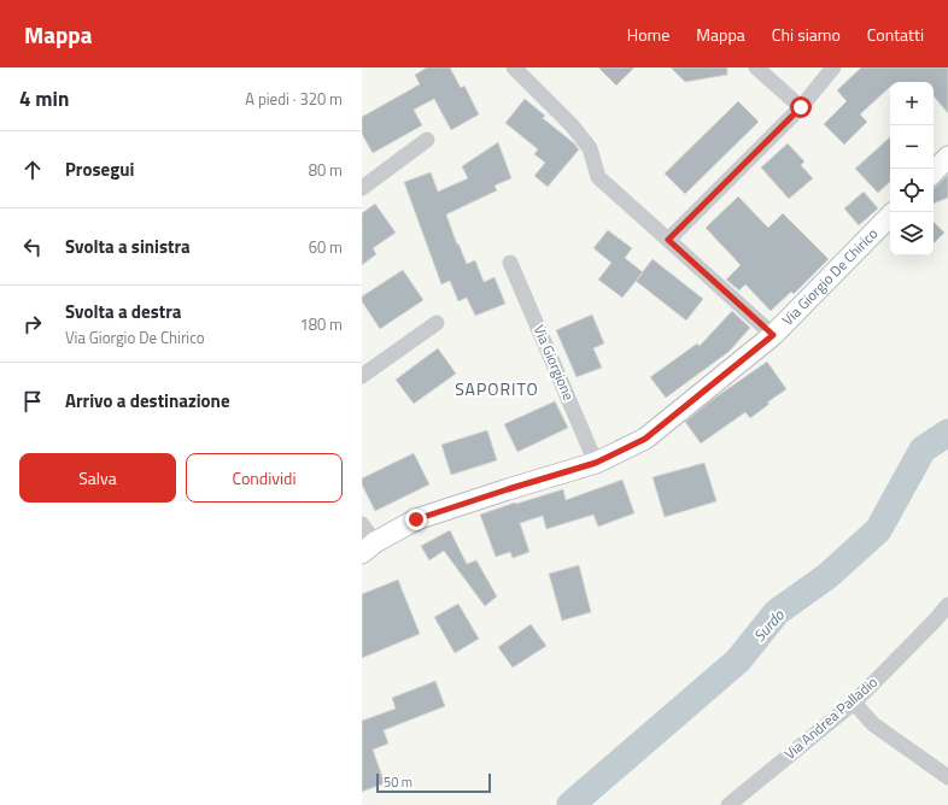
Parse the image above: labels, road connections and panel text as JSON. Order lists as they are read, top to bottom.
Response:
{
  "streets": {
    "main road": ["Via Giorgio De Chirico"],
    "street": ["Via Giorgione", "Via Andrea Palladio"]
  },
  "crossings": [
    ["Via Giorgio De Chirico", "Via Giorgione"]
  ],
  "districts": ["SAPORITO"],
  "water": ["Surdo"],
  "scale_bar": "50 m",
  "page": {
    "header": "Mappa",
    "nav": [
      "Home",
      "Mappa",
      "Chi siamo",
      "Contatti"
    ],
    "heading": ["4 min", "A piedi · 320 m"],
    "map_buttons": ["+", "−"],
    "list": [
      ["Prosegui", "80 m"],
      ["Svolta a sinistra", "60 m"],
      ["Svolta a destra", "Via Giorgio De Chirico", "180 m"],
      "Arrivo a destinazione"
    ],
    "buttons": ["Salva", "Condividi"],
    "scale": "50 m"
  }
}
